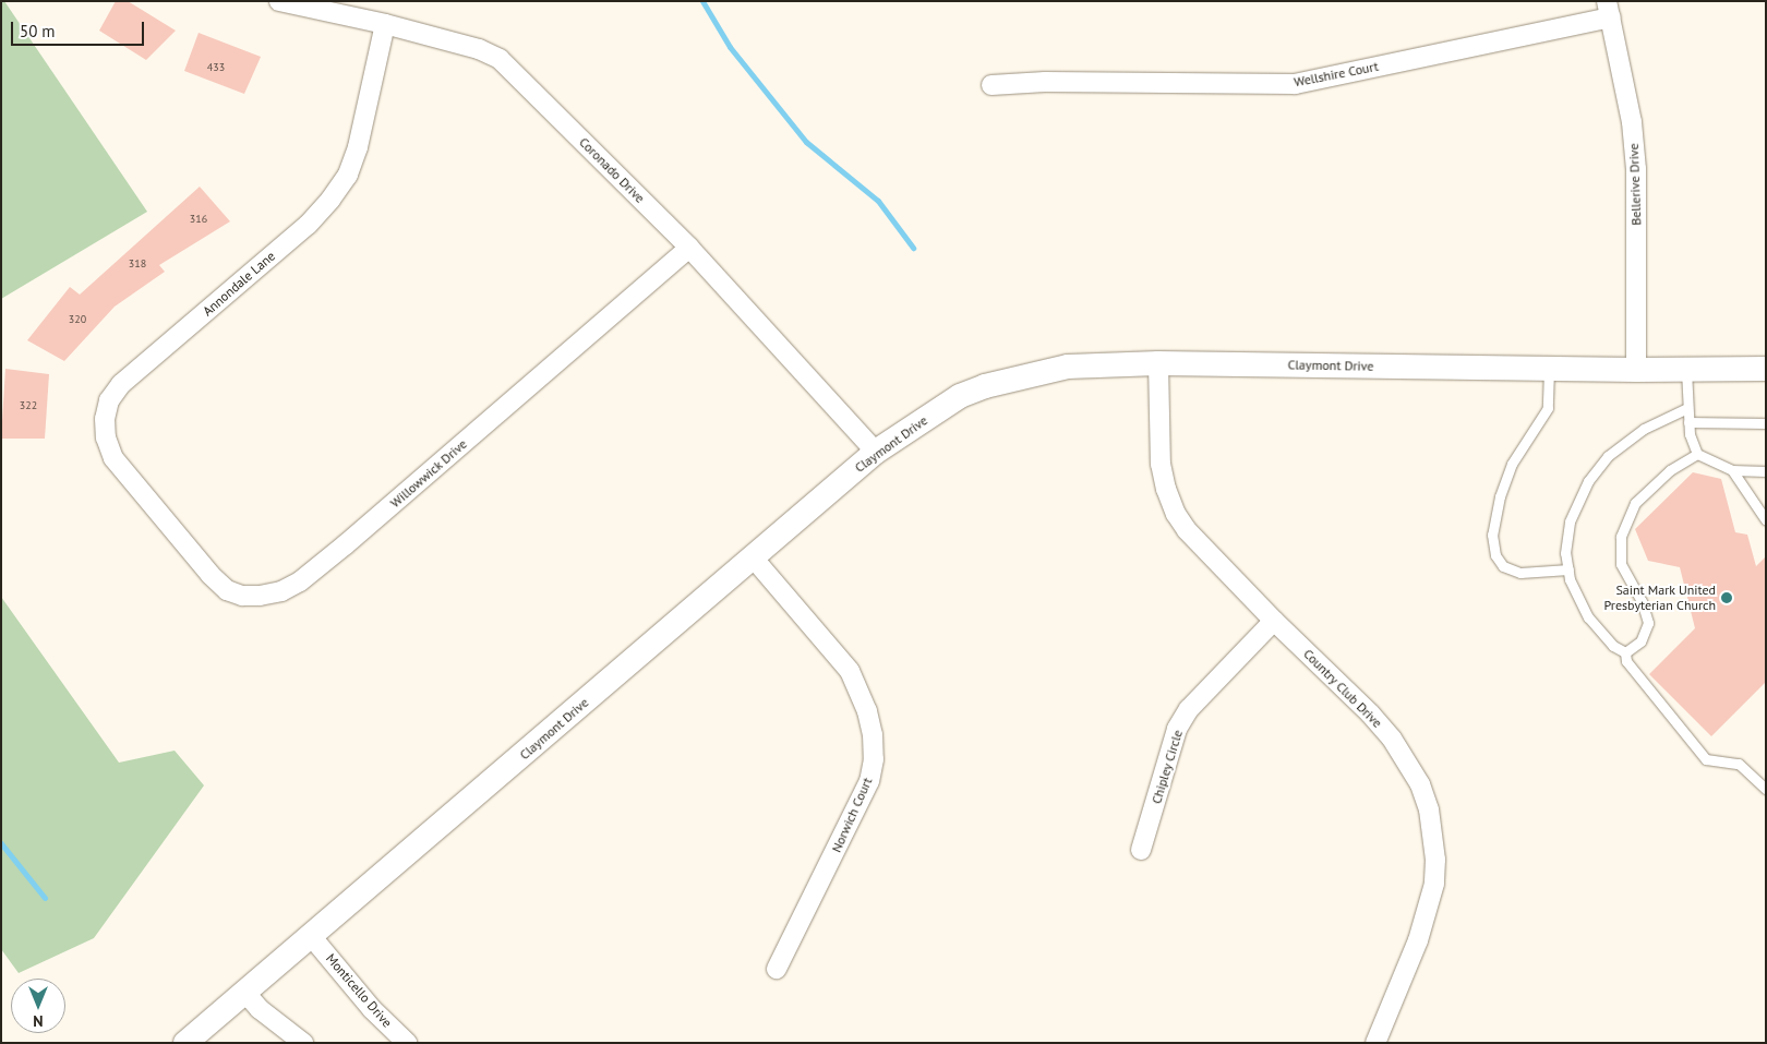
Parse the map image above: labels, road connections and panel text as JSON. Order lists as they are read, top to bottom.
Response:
{
  "streets": {
    "street": [
      "Wellshire Court",
      "Coronado Drive",
      "Bellerive Drive",
      "Annondale Lane",
      "Claymont Drive",
      "Willowwick Drive",
      "Country Club Drive",
      "Chipley Circle",
      "Norwich Court",
      "Monticello Drive"
    ]
  },
  "crossings": [
    ["Wellshire Court", "Bellerive Drive"],
    ["Coronado Drive", "Annondale Lane"],
    ["Coronado Drive", "Claymont Drive"],
    ["Coronado Drive", "Willowwick Drive"],
    ["Bellerive Drive", "Claymont Drive"],
    ["Annondale Lane", "Willowwick Drive"],
    ["Claymont Drive", "Country Club Drive"],
    ["Claymont Drive", "Norwich Court"],
    ["Claymont Drive", "Monticello Drive"],
    ["Country Club Drive", "Chipley Circle"]
  ],
  "places": ["Saint Mark United Presbyterian Church"],
  "house_numbers": [
    "433",
    "316",
    "318",
    "320",
    "322"
  ],
  "scale_bar": "50 m",
  "north": "bottom"
}
